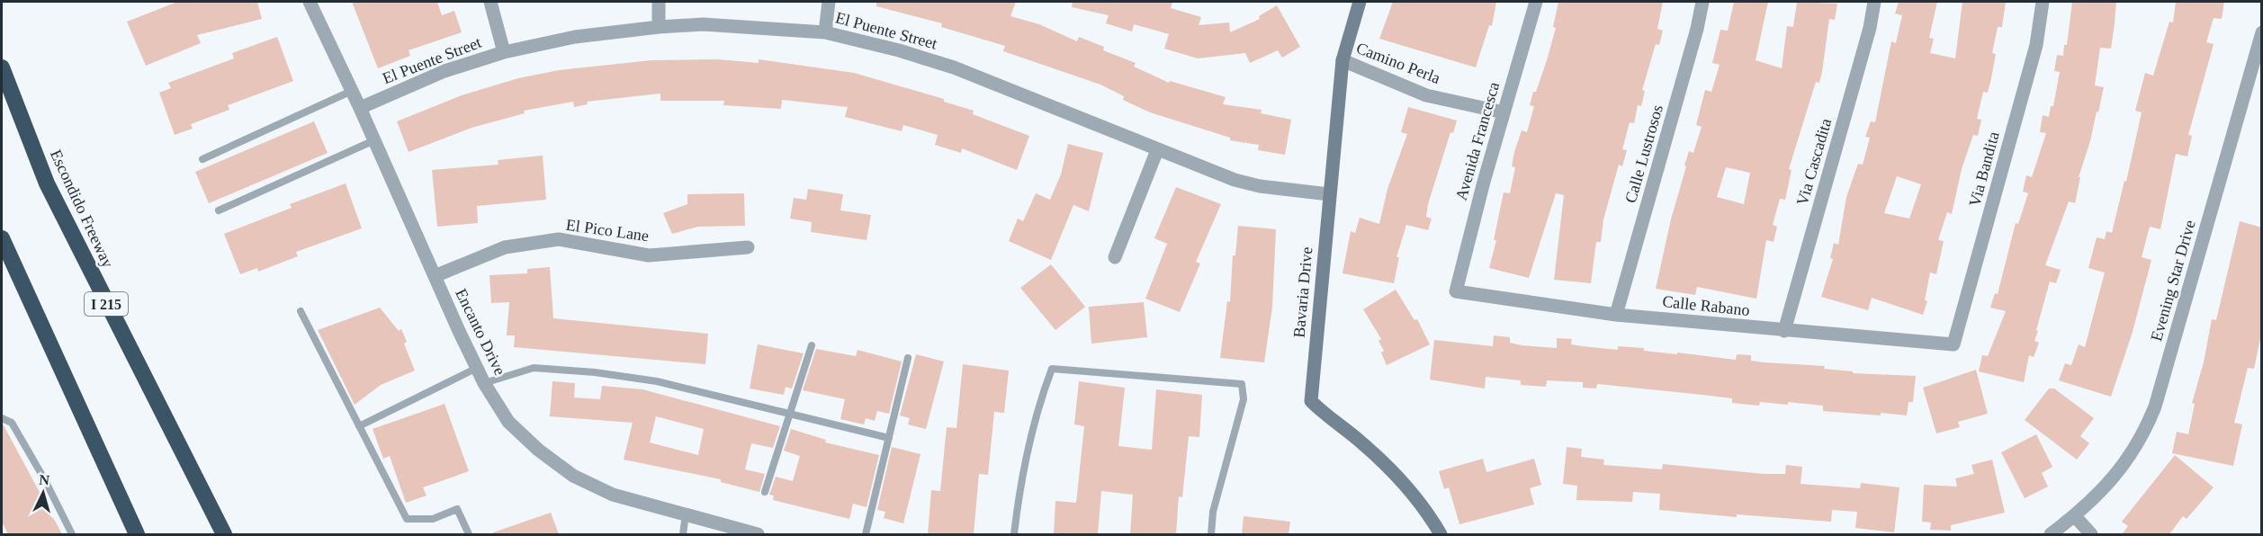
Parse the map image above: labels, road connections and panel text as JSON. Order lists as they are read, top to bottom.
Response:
{
  "streets": {
    "highway": ["Escondido Freeway", "I 215"],
    "street": [
      "El Puente Street",
      "Camino Perla",
      "Avenida Francesca",
      "Calle Lustrosos",
      "Via Cascadita",
      "Via Bandita",
      "El Pico Lane",
      "Evening Star Drive",
      "Bavaria Drive",
      "Calle Rabano",
      "Encanto Drive"
    ]
  },
  "crossings": [
    ["El Puente Street", "Bavaria Drive"],
    ["El Puente Street", "Encanto Drive"],
    ["Camino Perla", "Avenida Francesca"],
    ["Camino Perla", "Bavaria Drive"],
    ["Avenida Francesca", "Calle Rabano"],
    ["Calle Lustrosos", "Calle Rabano"],
    ["Via Cascadita", "Calle Rabano"],
    ["Via Bandita", "Calle Rabano"],
    ["El Pico Lane", "Encanto Drive"]
  ],
  "north": "top"
}
